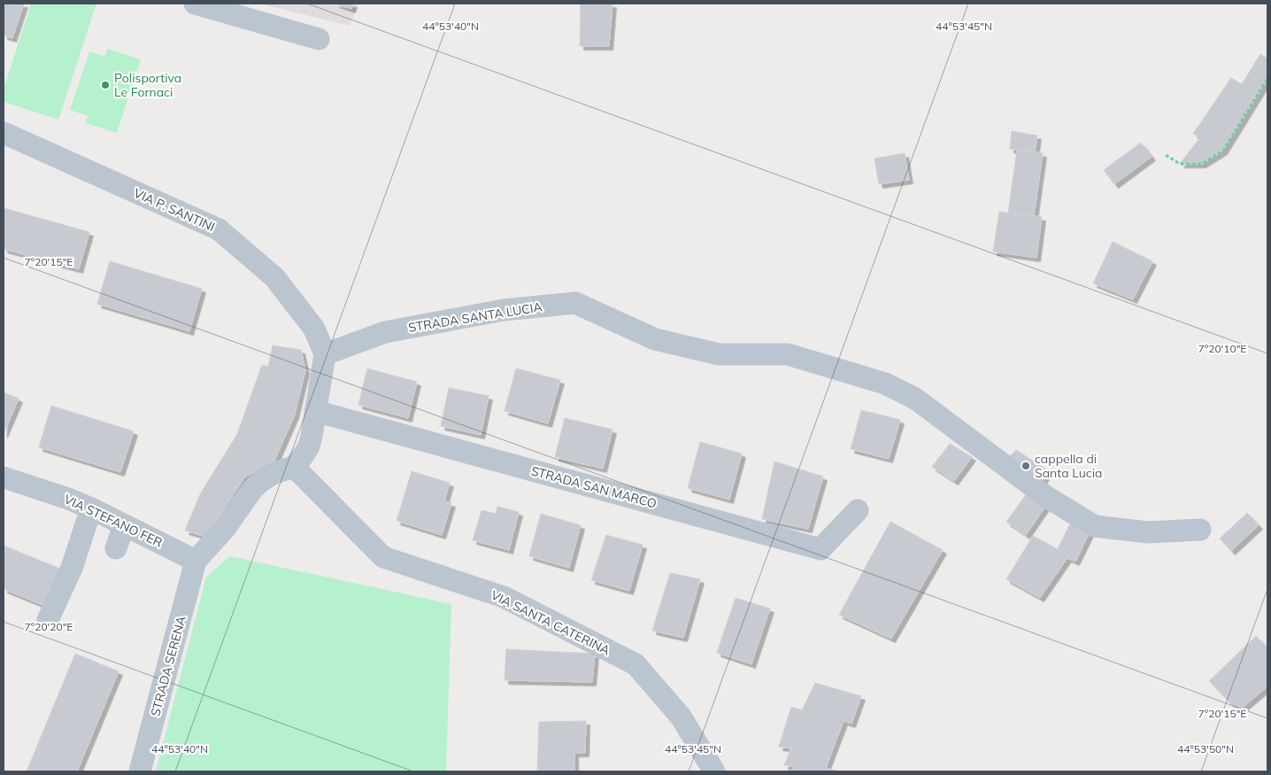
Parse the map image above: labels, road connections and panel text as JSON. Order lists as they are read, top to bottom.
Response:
{
  "streets": {
    "street": [
      "VIA P. SANTINI",
      "STRADA SANTA LUCIA",
      "STRADA SAN MARCO",
      "VIA STEFANO FER",
      "VIA SANTA CATERINA",
      "STRADA SERENA"
    ]
  },
  "crossings": [
    ["VIA P. SANTINI", "STRADA SANTA LUCIA"],
    ["VIA STEFANO FER", "STRADA SERENA"]
  ],
  "places": ["Polisportiva Le Fornaci", "cappella di Santa Lucia"],
  "coordinates": [
    "44°53'40\"N",
    "44°53'45\"N",
    "7°20'15\"E",
    "7°20'10\"E",
    "7°20'20\"E",
    "44°53'50\"N"
  ]
}
